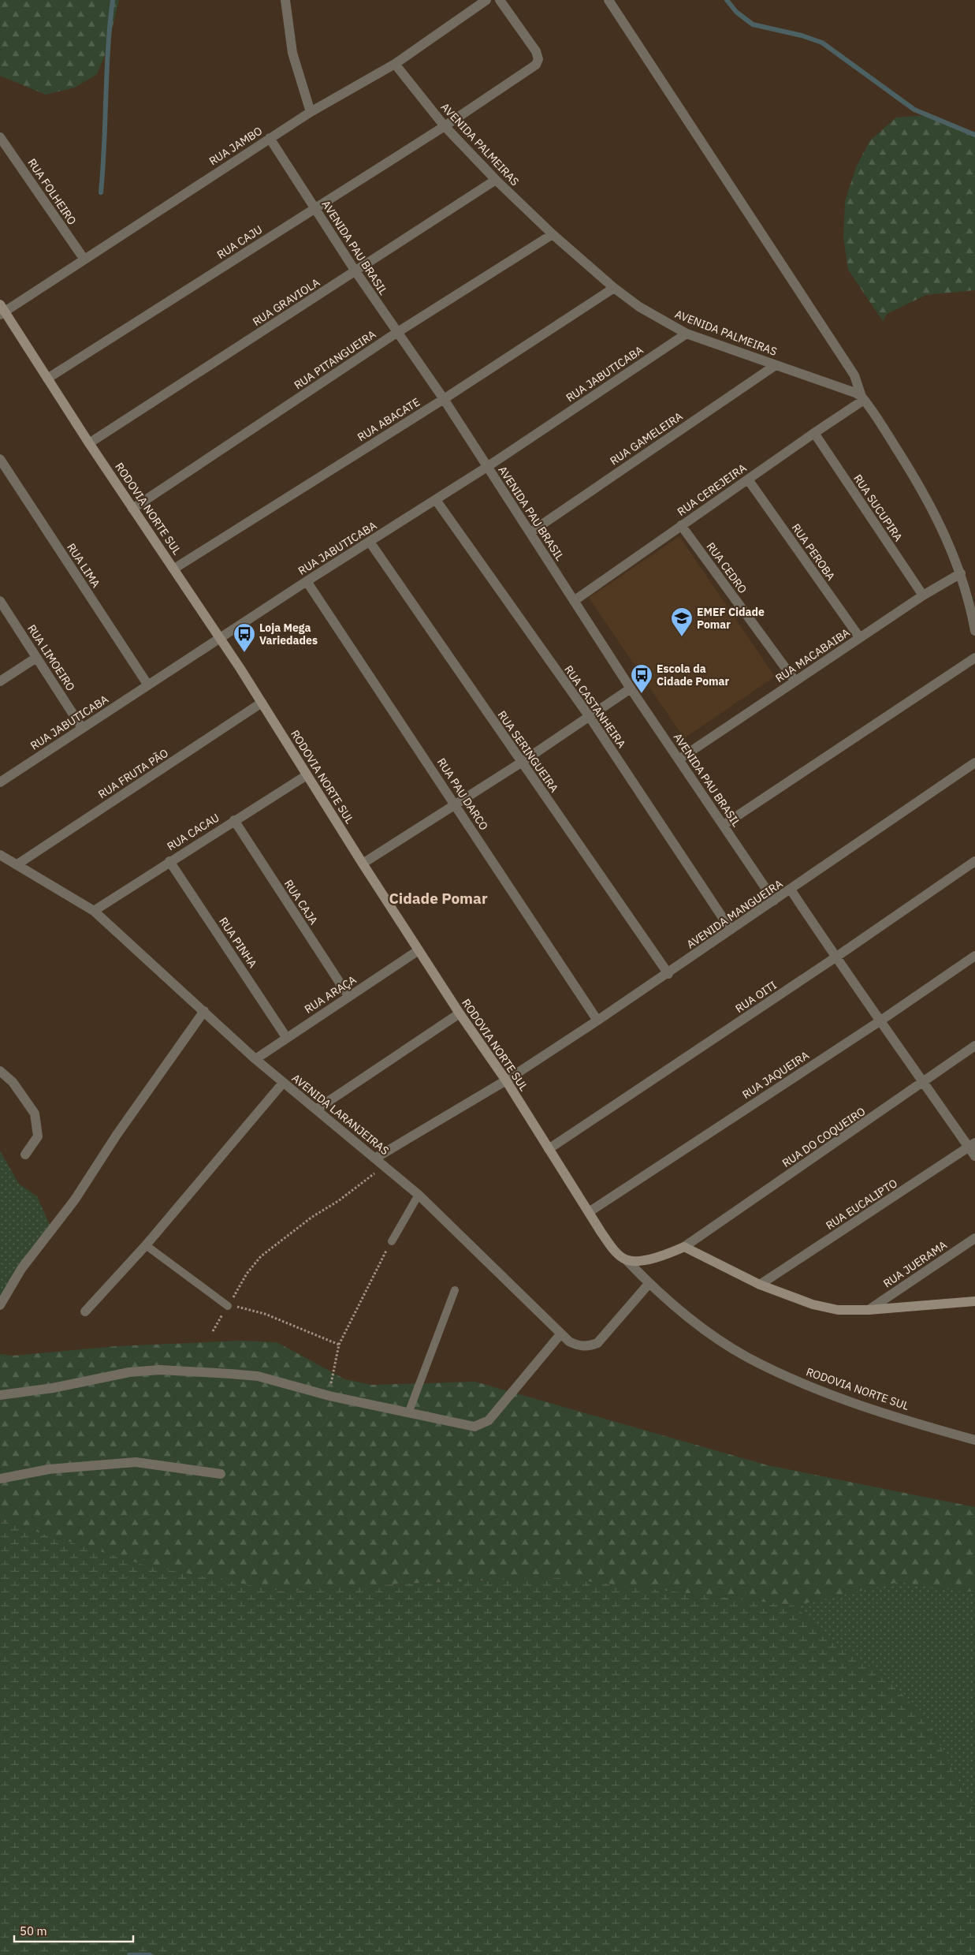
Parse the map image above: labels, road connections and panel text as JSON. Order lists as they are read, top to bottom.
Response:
{
  "streets": {
    "street": [
      "AVENIDA PALMEIRAS",
      "RUA JAMBO",
      "RUA FOLHEIRO",
      "RUA CAJU",
      "AVENIDA PAU BRASIL",
      "RUA GRAVIOLA",
      "RUA PITANGUEIRA",
      "RUA JABUTICABA",
      "RUA ABACATE",
      "RUA GAMELEIRA",
      "RUA CEREJEIRA",
      "RUA SUCUPIRA",
      "RODOVIA NORTE SUL",
      "RUA PEROBA",
      "RUA LIMA",
      "RUA CEDRO",
      "RUA MACABAIBA",
      "RUA LIMOEIRO",
      "RUA CASTANHEIRA",
      "RUA SERINGUEIRA",
      "RUA FRUTA PÃO",
      "RUA PAU DARCO",
      "RUA CACAU",
      "RUA CAJA",
      "AVENIDA MANGUEIRA",
      "RUA PINHA",
      "RUA ARAÇA",
      "RUA OITI",
      "RUA JAQUEIRA",
      "AVENIDA LARANJEIRAS",
      "RUA DO COQUEIRO",
      "RUA EUCALIPTO",
      "RUA JUERAMA"
    ]
  },
  "crossings": [
    ["AVENIDA PALMEIRAS", "RUA JAMBO"],
    ["AVENIDA PALMEIRAS", "RUA CAJU"],
    ["AVENIDA PALMEIRAS", "RUA GRAVIOLA"],
    ["AVENIDA PALMEIRAS", "RUA PITANGUEIRA"],
    ["AVENIDA PALMEIRAS", "RUA JABUTICABA"],
    ["AVENIDA PALMEIRAS", "RUA ABACATE"],
    ["AVENIDA PALMEIRAS", "RUA GAMELEIRA"],
    ["AVENIDA PALMEIRAS", "RUA CEREJEIRA"],
    ["RUA JAMBO", "RUA FOLHEIRO"],
    ["RUA JAMBO", "AVENIDA PAU BRASIL"],
    ["RUA JAMBO", "RODOVIA NORTE SUL"],
    ["RUA CAJU", "AVENIDA PAU BRASIL"],
    ["RUA CAJU", "RODOVIA NORTE SUL"],
    ["AVENIDA PAU BRASIL", "RUA GRAVIOLA"],
    ["AVENIDA PAU BRASIL", "RUA PITANGUEIRA"],
    ["AVENIDA PAU BRASIL", "RUA JABUTICABA"],
    ["AVENIDA PAU BRASIL", "RUA ABACATE"],
    ["AVENIDA PAU BRASIL", "RUA GAMELEIRA"],
    ["AVENIDA PAU BRASIL", "RUA CEREJEIRA"],
    ["AVENIDA PAU BRASIL", "RUA MACABAIBA"],
    ["AVENIDA PAU BRASIL", "AVENIDA MANGUEIRA"],
    ["RUA GRAVIOLA", "RODOVIA NORTE SUL"],
    ["RUA PITANGUEIRA", "RODOVIA NORTE SUL"],
    ["RUA JABUTICABA", "RODOVIA NORTE SUL"],
    ["RUA JABUTICABA", "RUA LIMA"],
    ["RUA JABUTICABA", "RUA LIMOEIRO"],
    ["RUA JABUTICABA", "RUA CASTANHEIRA"],
    ["RUA JABUTICABA", "RUA SERINGUEIRA"],
    ["RUA JABUTICABA", "RUA PAU DARCO"],
    ["RUA ABACATE", "RODOVIA NORTE SUL"],
    ["RUA CEREJEIRA", "RUA SUCUPIRA"],
    ["RUA CEREJEIRA", "RUA PEROBA"],
    ["RUA CEREJEIRA", "RUA CEDRO"],
    ["RUA SUCUPIRA", "RUA MACABAIBA"],
    ["RODOVIA NORTE SUL", "RUA FRUTA PÃO"],
    ["RODOVIA NORTE SUL", "RUA CACAU"],
    ["RODOVIA NORTE SUL", "AVENIDA MANGUEIRA"],
    ["RODOVIA NORTE SUL", "RUA ARAÇA"],
    ["RODOVIA NORTE SUL", "RUA OITI"],
    ["RODOVIA NORTE SUL", "RUA JAQUEIRA"],
    ["RODOVIA NORTE SUL", "AVENIDA LARANJEIRAS"],
    ["RUA PEROBA", "RUA MACABAIBA"],
    ["RUA CEDRO", "RUA MACABAIBA"],
    ["RUA CASTANHEIRA", "AVENIDA MANGUEIRA"],
    ["RUA SERINGUEIRA", "AVENIDA MANGUEIRA"],
    ["RUA FRUTA PÃO", "AVENIDA LARANJEIRAS"],
    ["RUA PAU DARCO", "AVENIDA MANGUEIRA"],
    ["RUA CACAU", "RUA CAJA"],
    ["RUA CACAU", "RUA PINHA"],
    ["RUA CACAU", "AVENIDA LARANJEIRAS"],
    ["RUA CAJA", "RUA ARAÇA"],
    ["AVENIDA MANGUEIRA", "AVENIDA LARANJEIRAS"],
    ["RUA PINHA", "RUA ARAÇA"],
    ["RUA ARAÇA", "AVENIDA LARANJEIRAS"]
  ],
  "districts": ["Cidade Pomar"],
  "places": {
    "school or university": ["EMEF Cidade Pomar"],
    "bus stop": ["Loja Mega Variedades", "Escola da Cidade Pomar"]
  },
  "scale_bar": "50 m"
}
